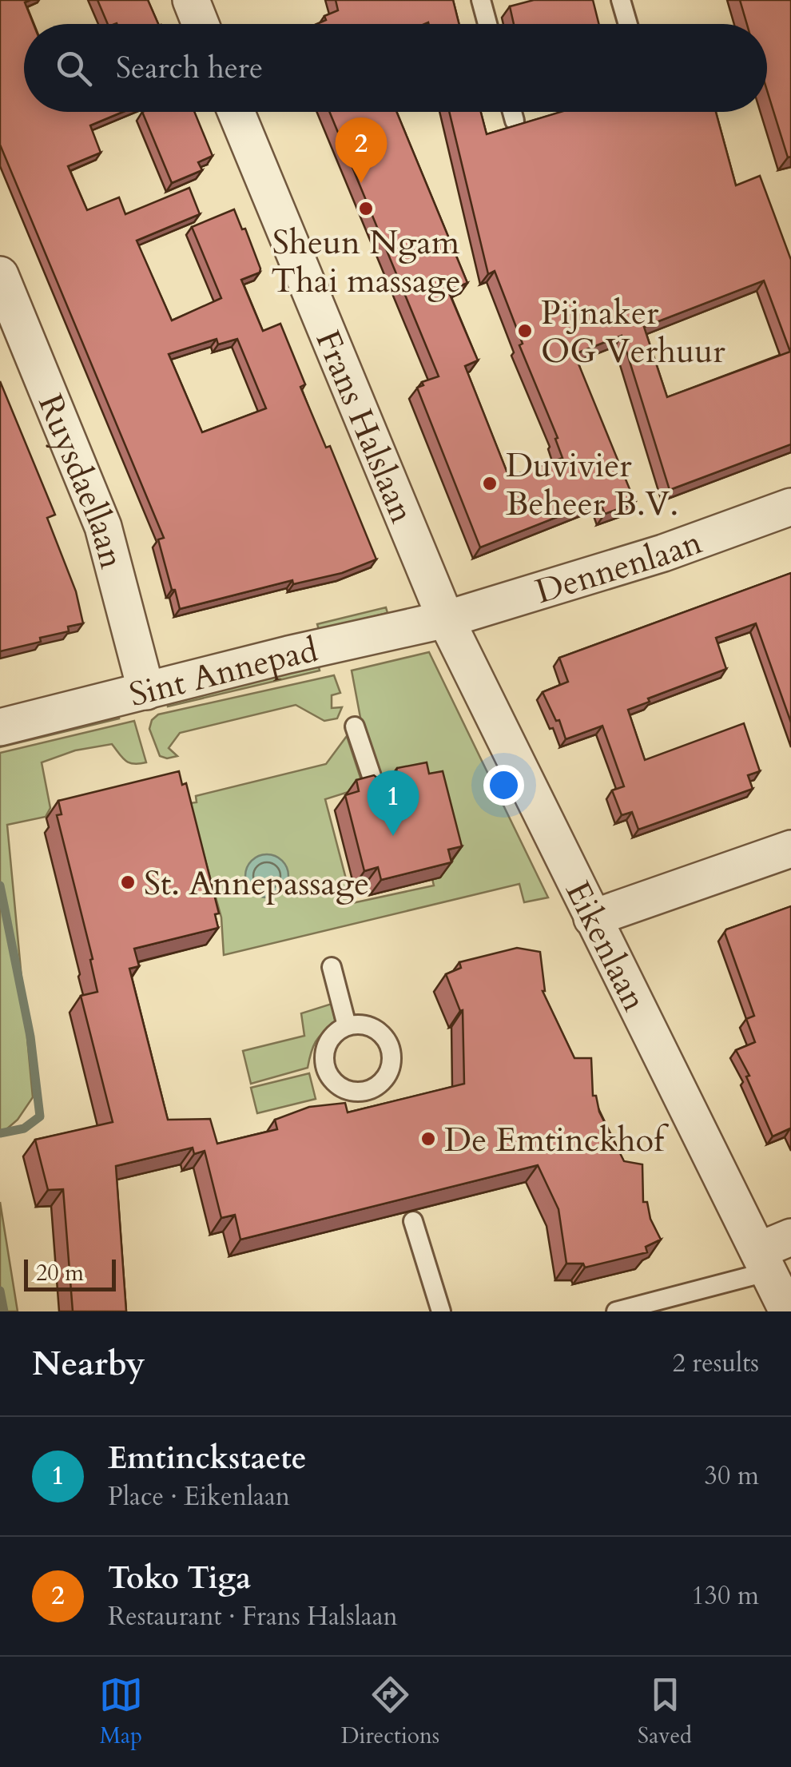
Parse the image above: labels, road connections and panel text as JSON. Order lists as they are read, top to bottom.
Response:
{
  "streets": {
    "street": [
      "Frans Halslaan",
      "Ruysdaellaan",
      "Dennenlaan",
      "Sint Annepad",
      "Eikenlaan"
    ]
  },
  "crossings": [
    ["Frans Halslaan", "Dennenlaan"],
    ["Frans Halslaan", "Sint Annepad"],
    ["Frans Halslaan", "Eikenlaan"],
    ["Ruysdaellaan", "Sint Annepad"],
    ["Dennenlaan", "Sint Annepad"],
    ["Dennenlaan", "Eikenlaan"],
    ["Sint Annepad", "Eikenlaan"]
  ],
  "places": [
    "Sheun Ngam Thai massage",
    "Pijnaker OG Verhuur",
    "Duvivier Beheer B.V.",
    "St. Annepassage",
    "De Emtinckhof"
  ],
  "scale_bar": "20 m",
  "page": {
    "search": "Search here",
    "pins": ["2", "1"],
    "scale": "20 m",
    "heading": ["Nearby", "2 results"],
    "list": [
      {
        "mark": "1",
        "name": "Emtinckstaete",
        "note": "Place · Eikenlaan",
        "value": "30 m"
      },
      {
        "mark": "2",
        "name": "Toko Tiga",
        "note": "Restaurant · Frans Halslaan",
        "value": "130 m"
      }
    ],
    "nav": ["Map", "Directions", "Saved"]
  }
}
